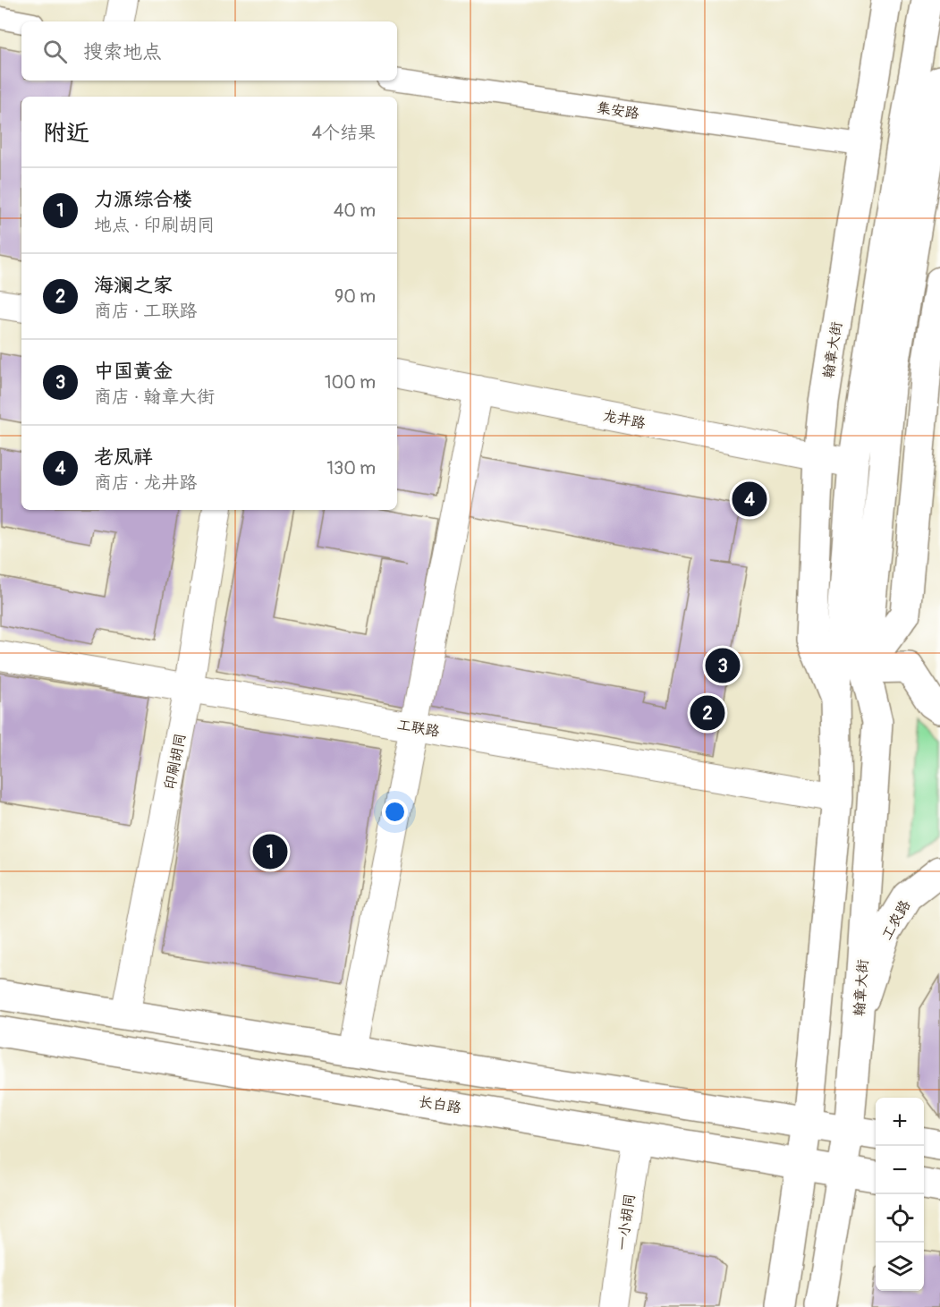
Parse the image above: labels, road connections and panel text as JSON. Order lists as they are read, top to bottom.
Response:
{
  "streets": {
    "main road": ["翰章大街", "工农路", "长白路"],
    "street": [
      "集安路",
      "龙井路",
      "工联路",
      "印刷胡同",
      "一小胡同"
    ]
  },
  "crossings": [
    ["翰章大街", "龙井路"],
    ["翰章大街", "工联路"],
    ["翰章大街", "工农路"],
    ["翰章大街", "长白路"],
    ["工联路", "印刷胡同"],
    ["长白路", "一小胡同"]
  ],
  "page": {
    "search": "搜索地点",
    "heading": ["附近", "4个结果"],
    "list": [
      {
        "mark": "1",
        "name": "力源综合楼",
        "note": "地点 · 印刷胡同",
        "value": "40 m"
      },
      {
        "mark": "2",
        "name": "海澜之家",
        "note": "商店 · 工联路",
        "value": "90 m"
      },
      {
        "mark": "3",
        "name": "中国黄金",
        "note": "商店 · 翰章大街",
        "value": "100 m"
      },
      {
        "mark": "4",
        "name": "老凤祥",
        "note": "商店 · 龙井路",
        "value": "130 m"
      }
    ],
    "pins": [
      "4",
      "3",
      "2",
      "1"
    ],
    "map_buttons": ["+", "−"]
  }
}
